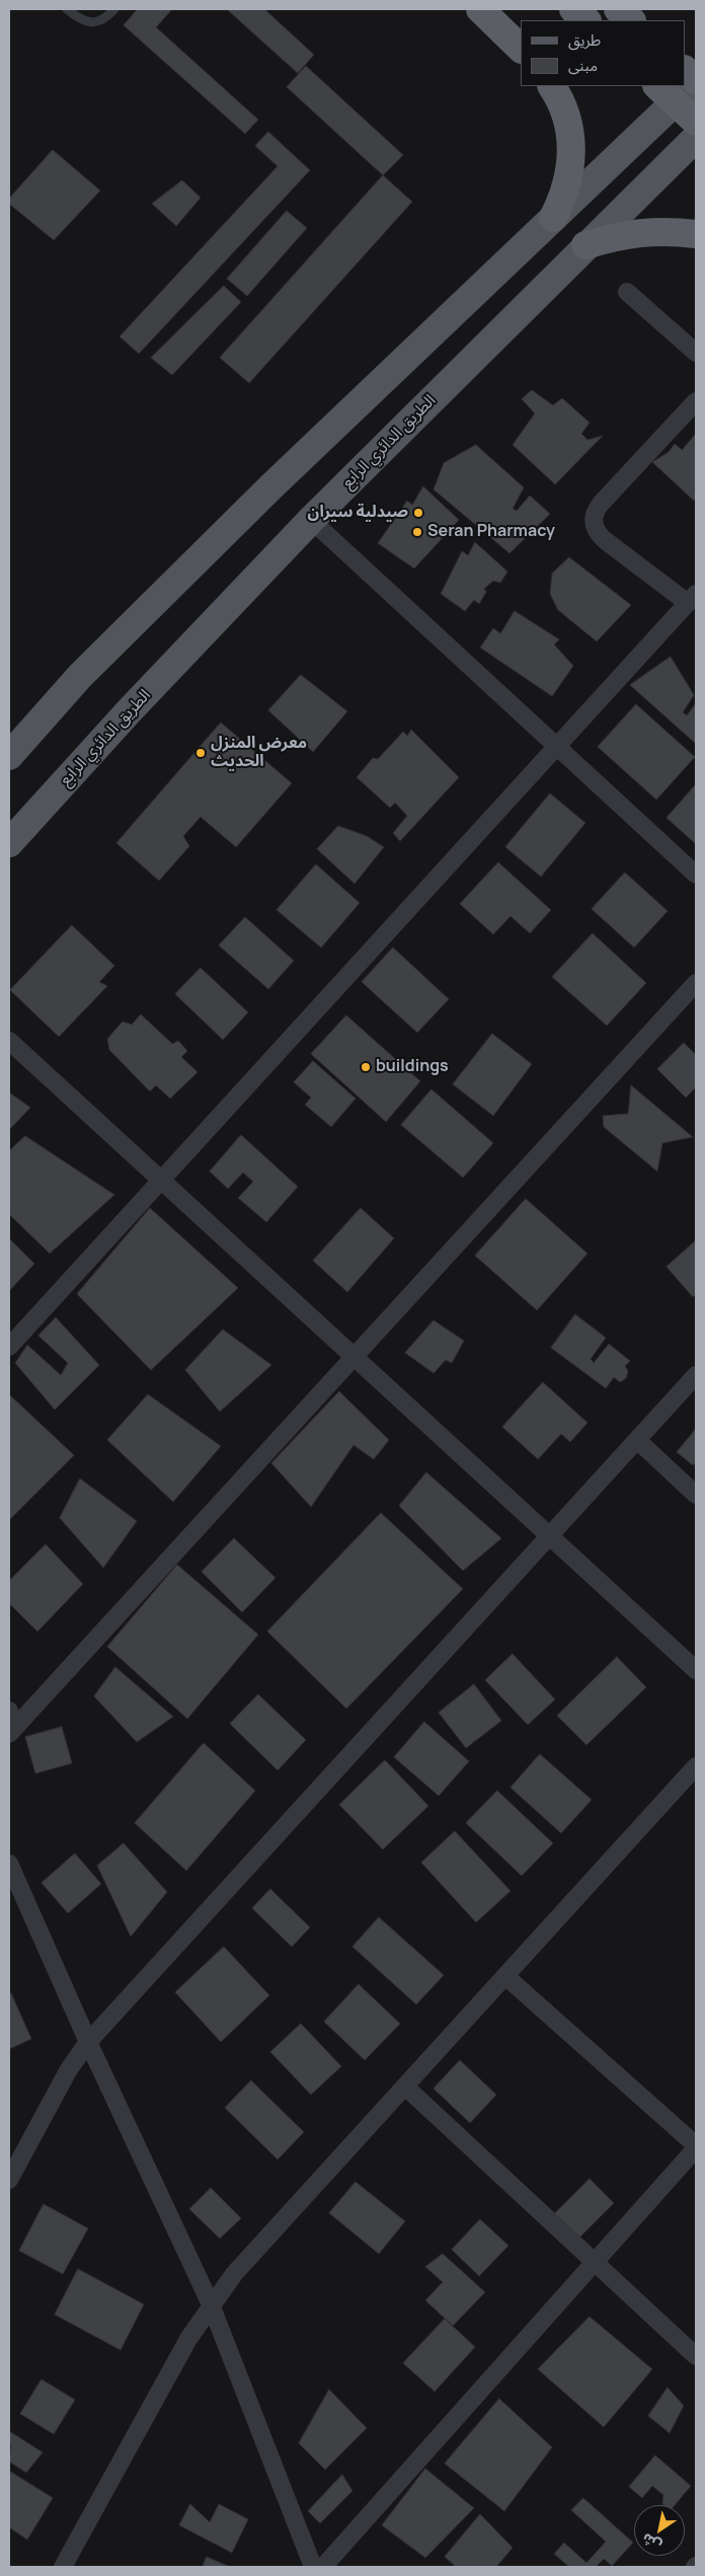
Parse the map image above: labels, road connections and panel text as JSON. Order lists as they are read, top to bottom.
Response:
{
  "streets": {
    "main road": ["الطريق الدائري الرابع"]
  },
  "places": [
    "صيدلية سيران",
    "Seran Pharmacy",
    "معرض المنزل الحديث",
    "buildings"
  ],
  "legend": ["طريق", "مبنى"],
  "north": "bottom left"
}
